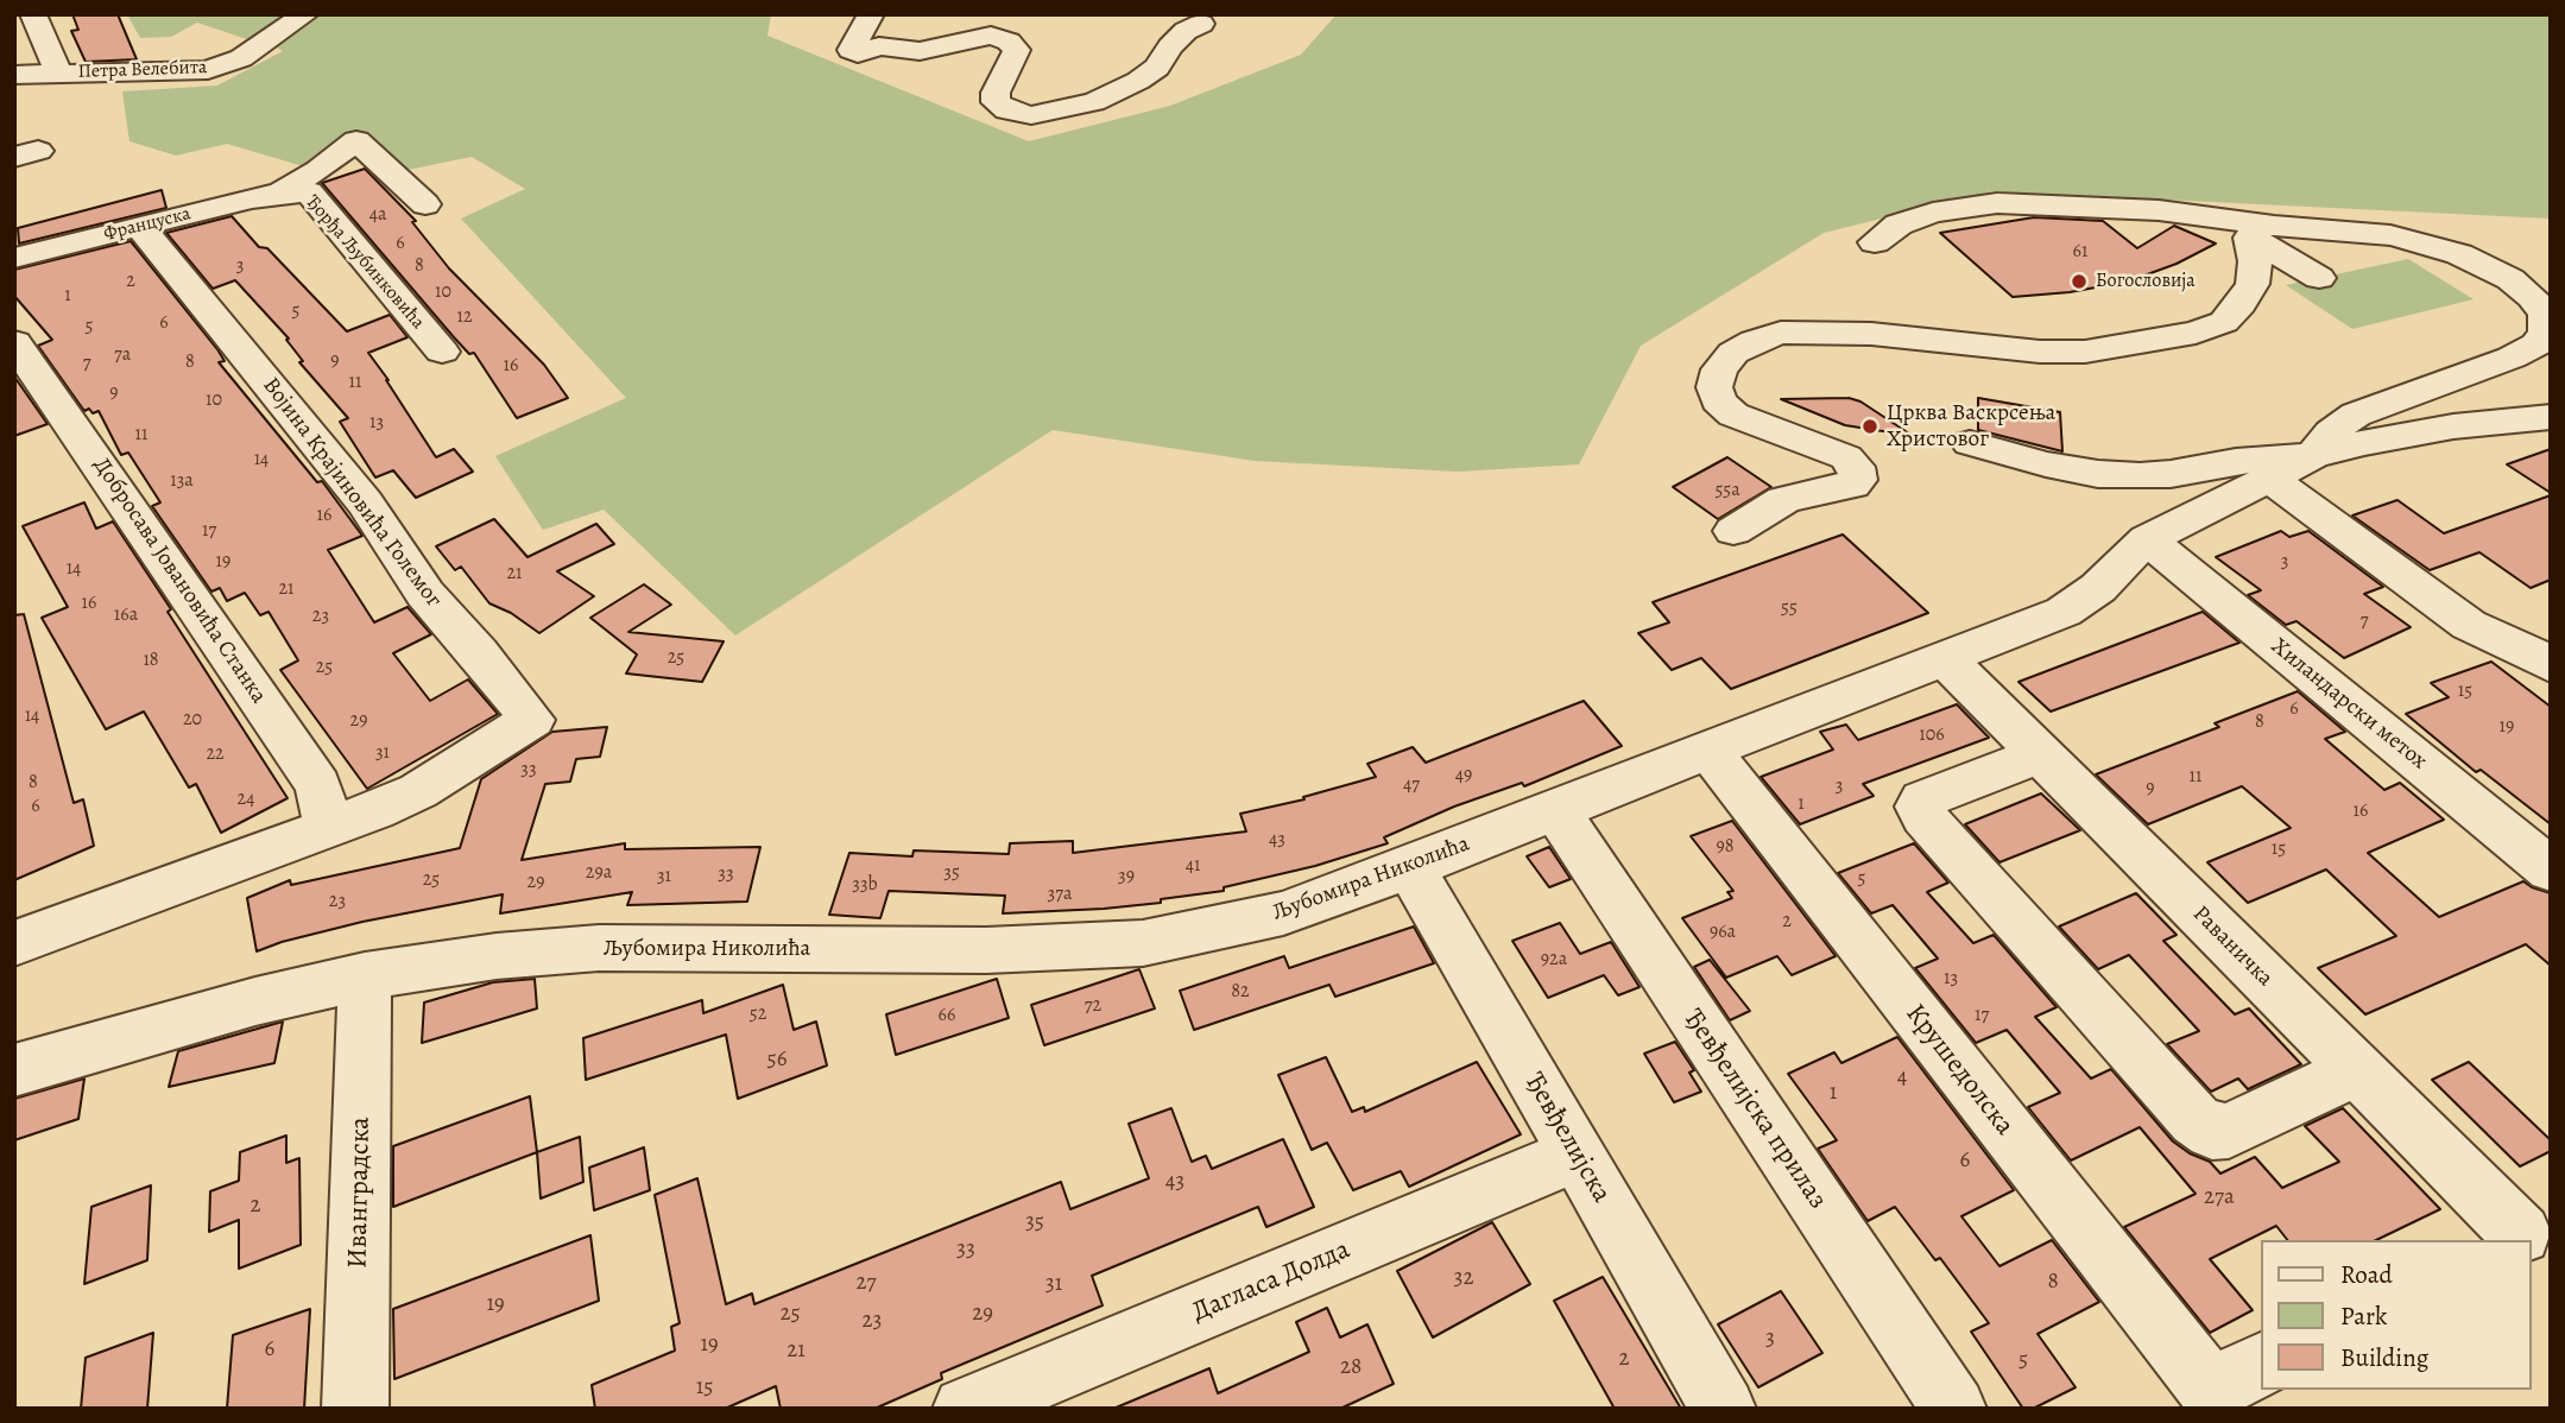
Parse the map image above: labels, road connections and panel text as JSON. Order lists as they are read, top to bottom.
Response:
{
  "streets": {
    "street": [
      "Петра Велебита",
      "Француска",
      "Ђорђа Љубинковића",
      "Војина Крајиновића Големог",
      "Добросава Јовановића Станка",
      "Хиландарски метох",
      "Љубомира Николића",
      "Раваничка",
      "Крушедолска",
      "Ђевђелијска прилаз",
      "Ђевђелијска",
      "Иванградска",
      "Дагласа Долда"
    ]
  },
  "crossings": [
    ["Француска", "Ђорђа Љубинковића"],
    ["Француска", "Војина Крајиновића Големог"],
    ["Војина Крајиновића Големог", "Добросава Јовановића Станка"],
    ["Хиландарски метох", "Љубомира Николића"],
    ["Љубомира Николића", "Раваничка"],
    ["Љубомира Николића", "Крушедолска"],
    ["Љубомира Николића", "Ђевђелијска прилаз"],
    ["Љубомира Николића", "Ђевђелијска"],
    ["Љубомира Николића", "Иванградска"],
    ["Ђевђелијска", "Дагласа Долда"]
  ],
  "places": ["Богословија", "Црква Васкрсења Христовог"],
  "house_numbers": [
    "4a",
    "6",
    "61",
    "3",
    "8",
    "2",
    "10",
    "1",
    "5",
    "12",
    "6",
    "5",
    "7a",
    "9",
    "8",
    "7",
    "16",
    "11",
    "9",
    "10",
    "13",
    "11",
    "14",
    "13a",
    "55a",
    "16",
    "17",
    "19",
    "3",
    "14",
    "21",
    "21",
    "16",
    "55",
    "16a",
    "23",
    "7",
    "25",
    "18",
    "25",
    "15",
    "6",
    "14",
    "20",
    "29",
    "8",
    "19",
    "106",
    "31",
    "22",
    "33",
    "49",
    "11",
    "8",
    "47",
    "3",
    "9",
    "24",
    "1",
    "6",
    "16",
    "43",
    "98",
    "15",
    "41",
    "29a",
    "35",
    "33",
    "31",
    "39",
    "5",
    "25",
    "29",
    "33b",
    "37a",
    "23",
    "2",
    "96a",
    "92a",
    "13",
    "82",
    "72",
    "52",
    "66",
    "17",
    "56",
    "4",
    "1",
    "6",
    "43",
    "27a",
    "2",
    "35",
    "33",
    "32",
    "8",
    "27",
    "31",
    "19",
    "25",
    "29",
    "23",
    "3",
    "19",
    "6",
    "21",
    "2",
    "5",
    "28",
    "15"
  ],
  "legend": ["Road", "Park", "Building"]
}
